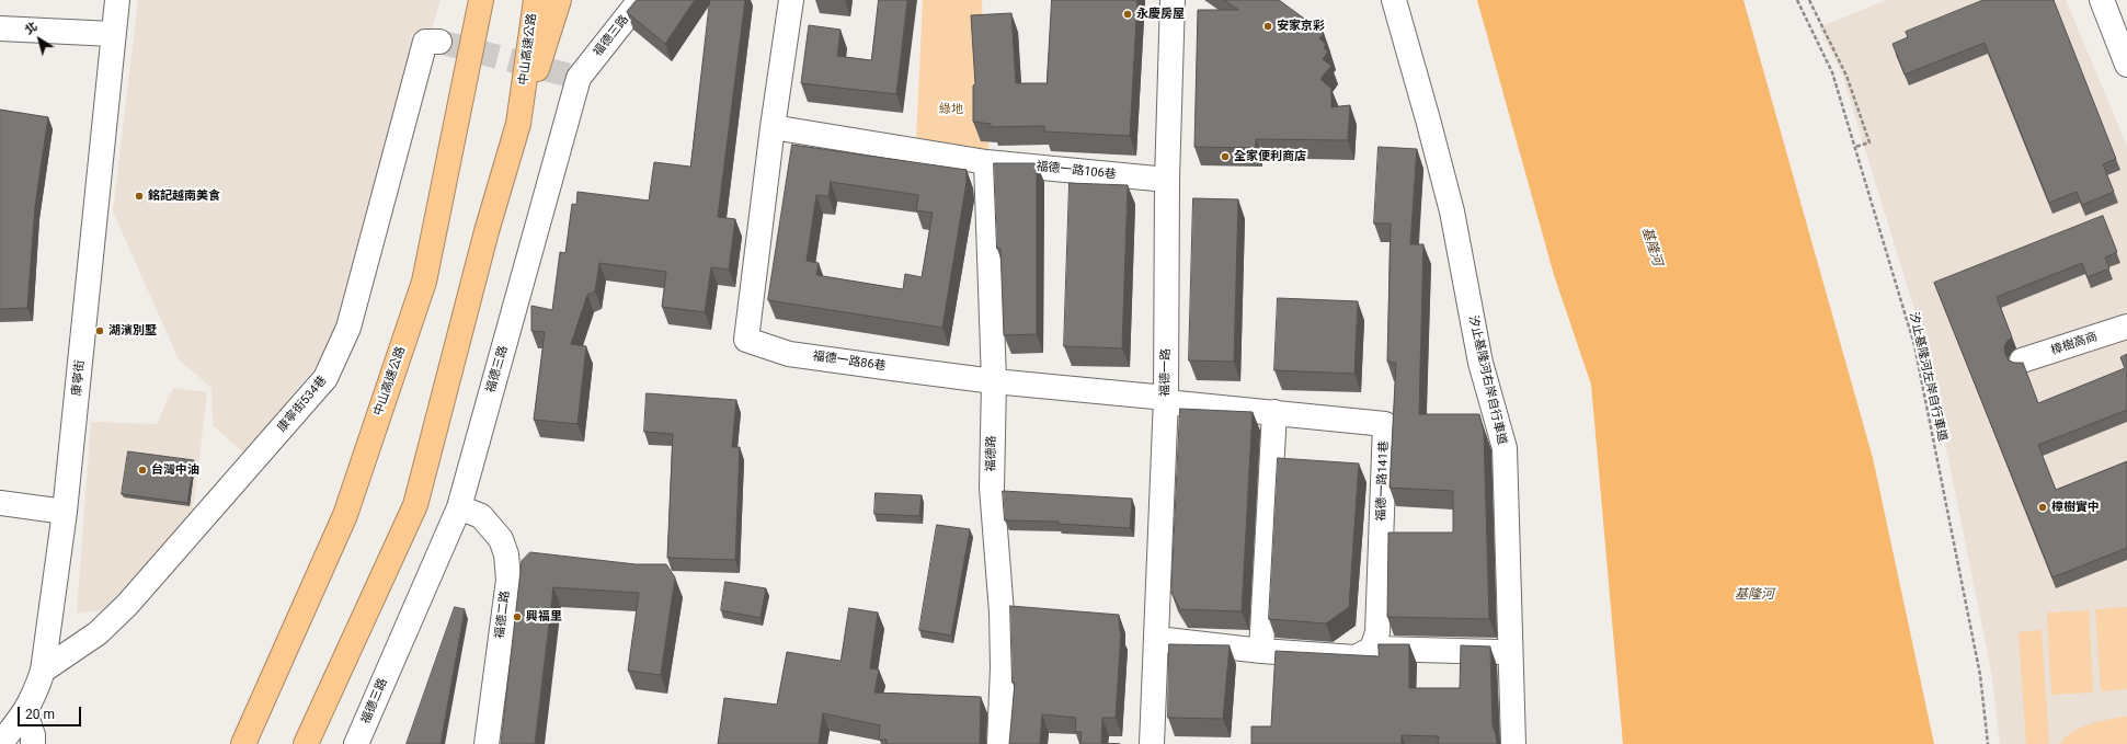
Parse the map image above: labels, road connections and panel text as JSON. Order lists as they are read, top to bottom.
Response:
{
  "streets": {
    "highway": ["中山高速公路"],
    "street": [
      "福德三路",
      "福德一路106巷",
      "樟樹高商",
      "福德一路86巷",
      "福德一路",
      "康寧街",
      "汐止基隆河右岸自行車道",
      "康寧街534巷",
      "福德路",
      "福德一路141巷",
      "福德二路"
    ],
    "path": ["汐止基隆河左岸自行車道"]
  },
  "crossings": [
    ["福德三路", "福德二路"],
    ["福德一路106巷", "福德一路"],
    ["福德一路106巷", "福德路"],
    ["福德一路86巷", "福德一路"],
    ["福德一路86巷", "福德路"],
    ["福德一路86巷", "福德一路141巷"],
    ["福德一路", "福德一路141巷"],
    ["康寧街", "康寧街534巷"]
  ],
  "water": ["基隆河"],
  "parks": ["綠地"],
  "places": [
    "永慶房屋",
    "安家京彩",
    "全家便利商店",
    "銘記越南美食",
    "湖濱別墅",
    "台灣中油",
    "樟樹實中",
    "興福里"
  ],
  "scale_bar": "20 m",
  "north": "top left"
}
